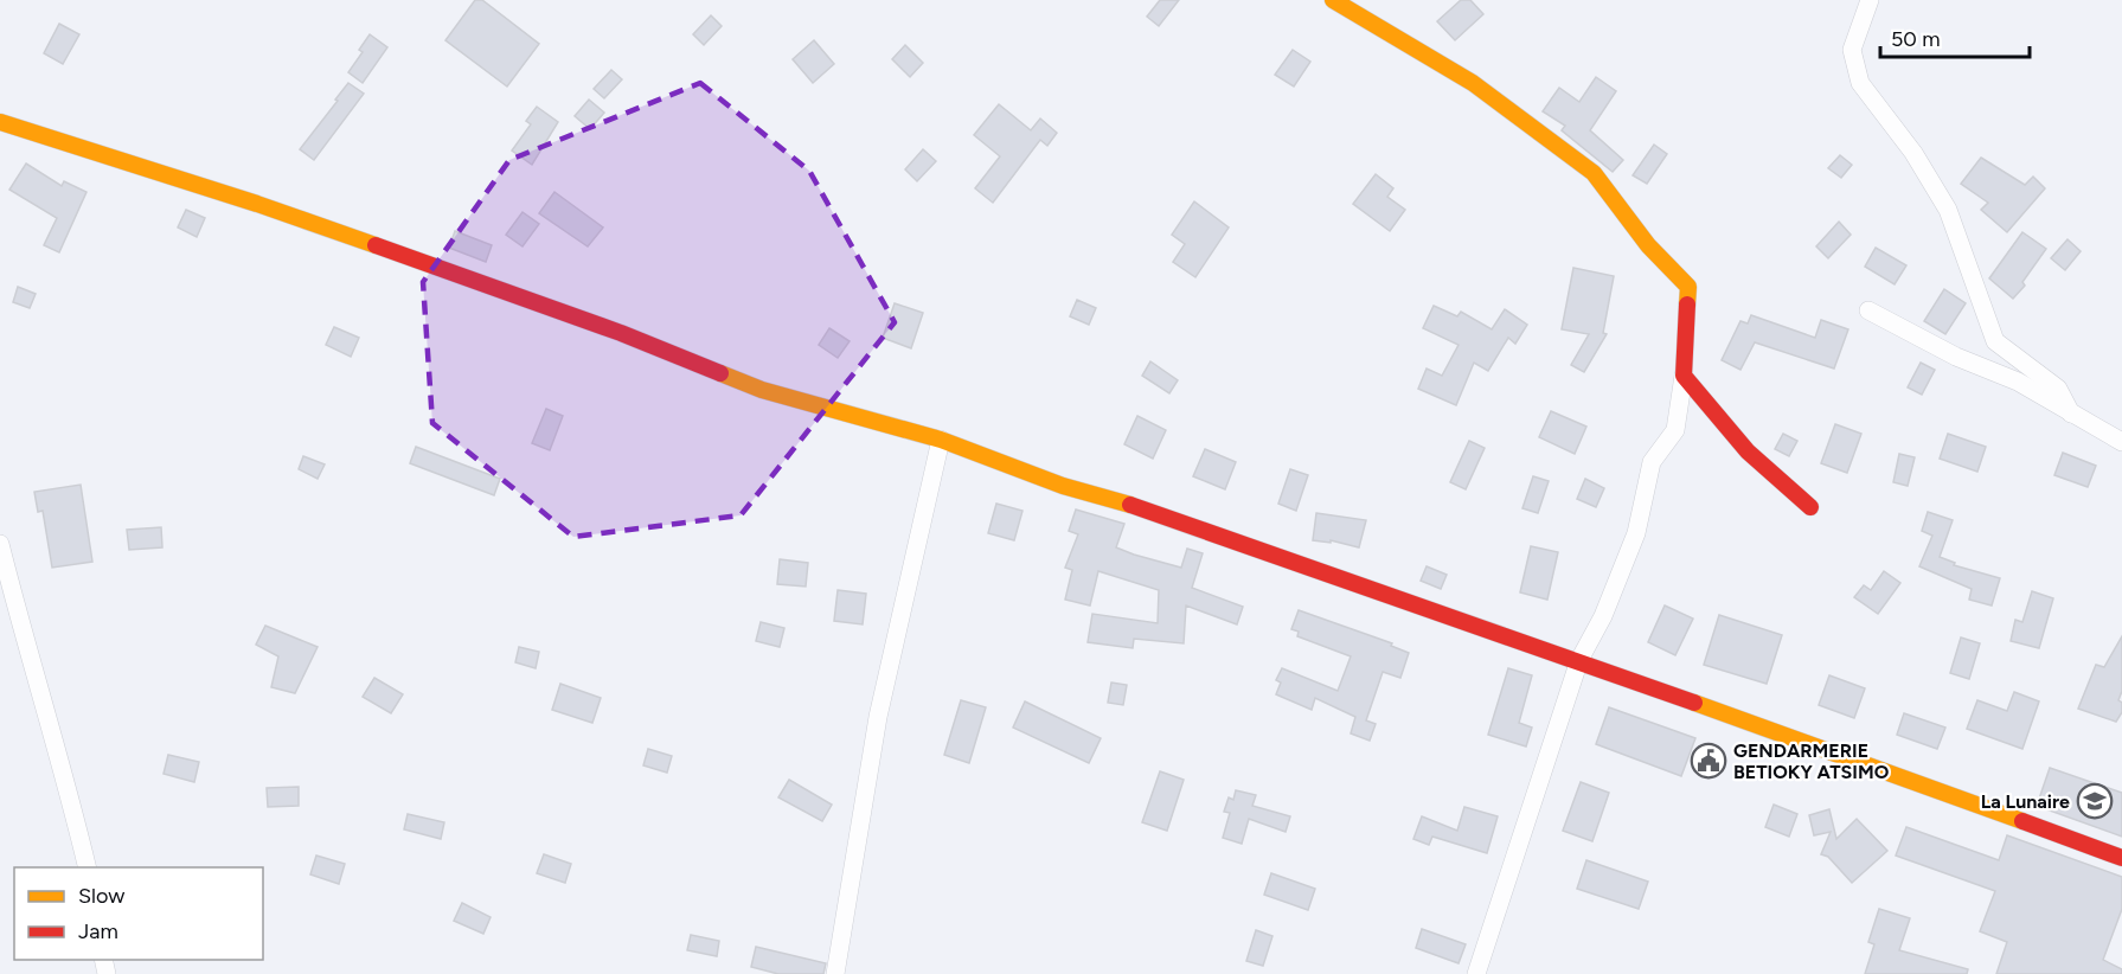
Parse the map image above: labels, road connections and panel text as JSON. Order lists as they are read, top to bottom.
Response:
{
  "places": {
    "public building": ["GENDARMERIE BETIOKY ATSIMO"],
    "school or university": ["La Lunaire"]
  },
  "legend": ["Slow", "Jam"],
  "scale_bar": "50 m"
}
